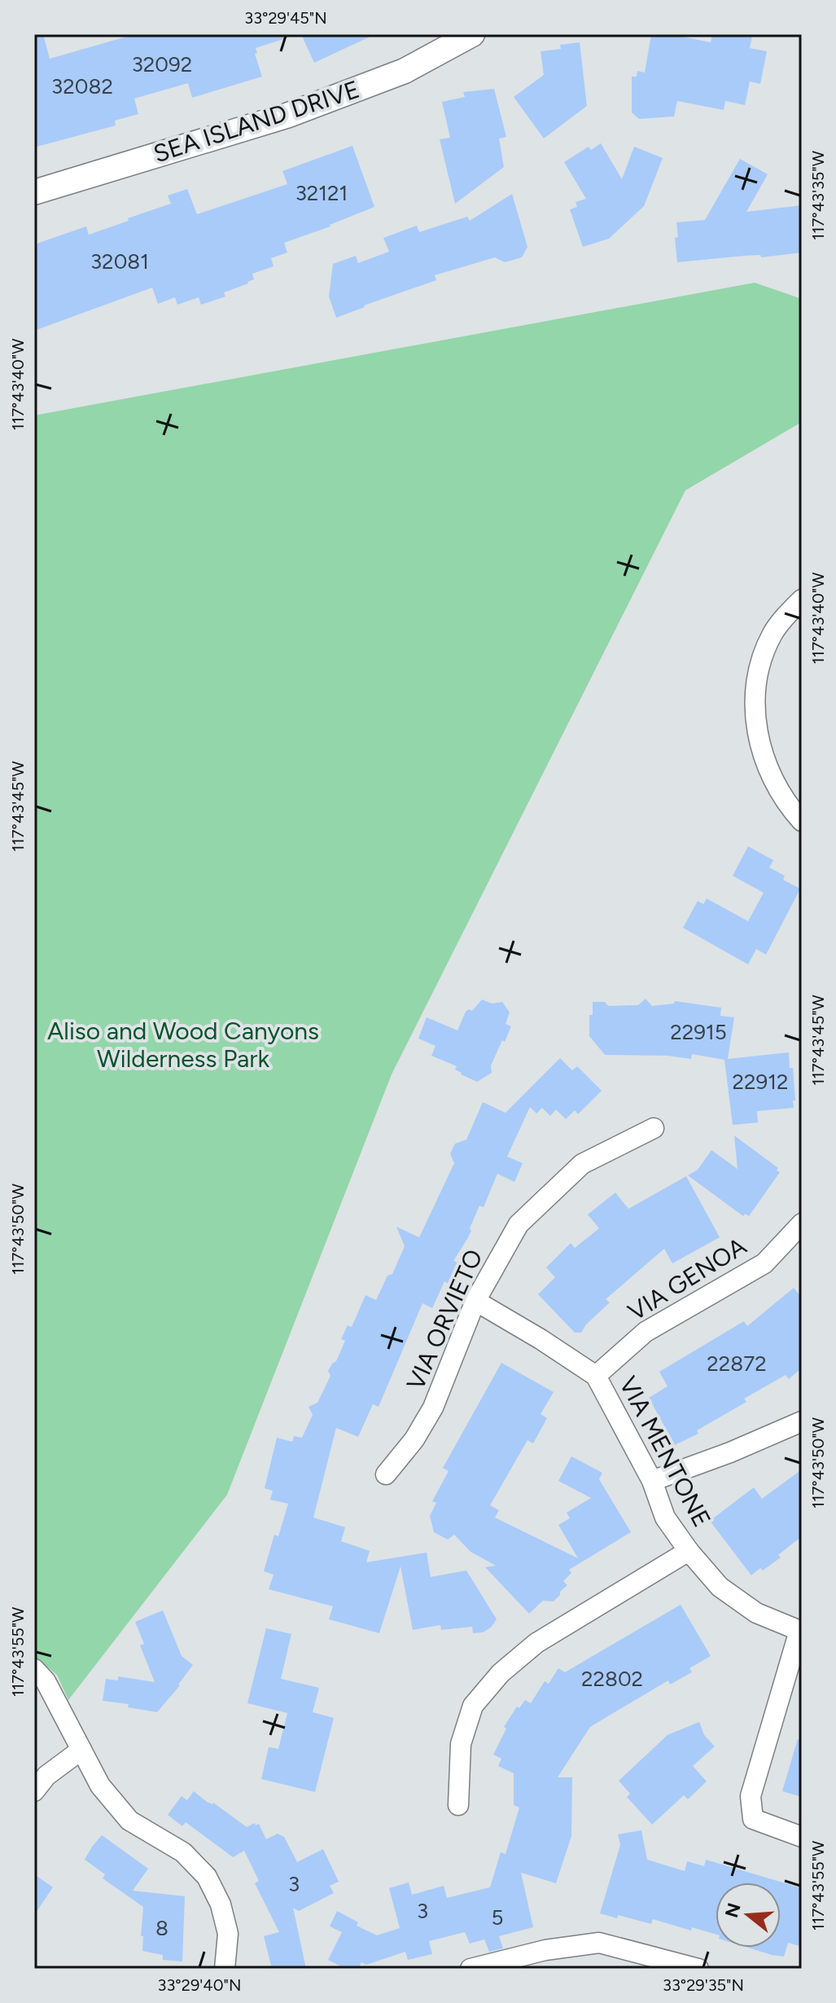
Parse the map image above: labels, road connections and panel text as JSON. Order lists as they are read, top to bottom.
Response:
{
  "streets": {
    "street": [
      "SEA ISLAND DRIVE",
      "VIA GENOA",
      "VIA ORVIETO",
      "VIA MENTONE"
    ]
  },
  "crossings": [
    ["VIA GENOA", "VIA MENTONE"],
    ["VIA ORVIETO", "VIA MENTONE"]
  ],
  "parks": ["Aliso and Wood Canyons Wilderness Park"],
  "house_numbers": [
    "32092",
    "32082",
    "32121",
    "32081",
    "22915",
    "22912",
    "22872",
    "22802",
    "3",
    "3",
    "5",
    "8"
  ],
  "north": "left",
  "coordinates": [
    "33°29'45\"N",
    "117°43'35\"W",
    "117°43'40\"W",
    "117°43'45\"W",
    "117°43'50\"W",
    "117°43'55\"W",
    "33°29'40\"N",
    "33°29'35\"N"
  ]
}
